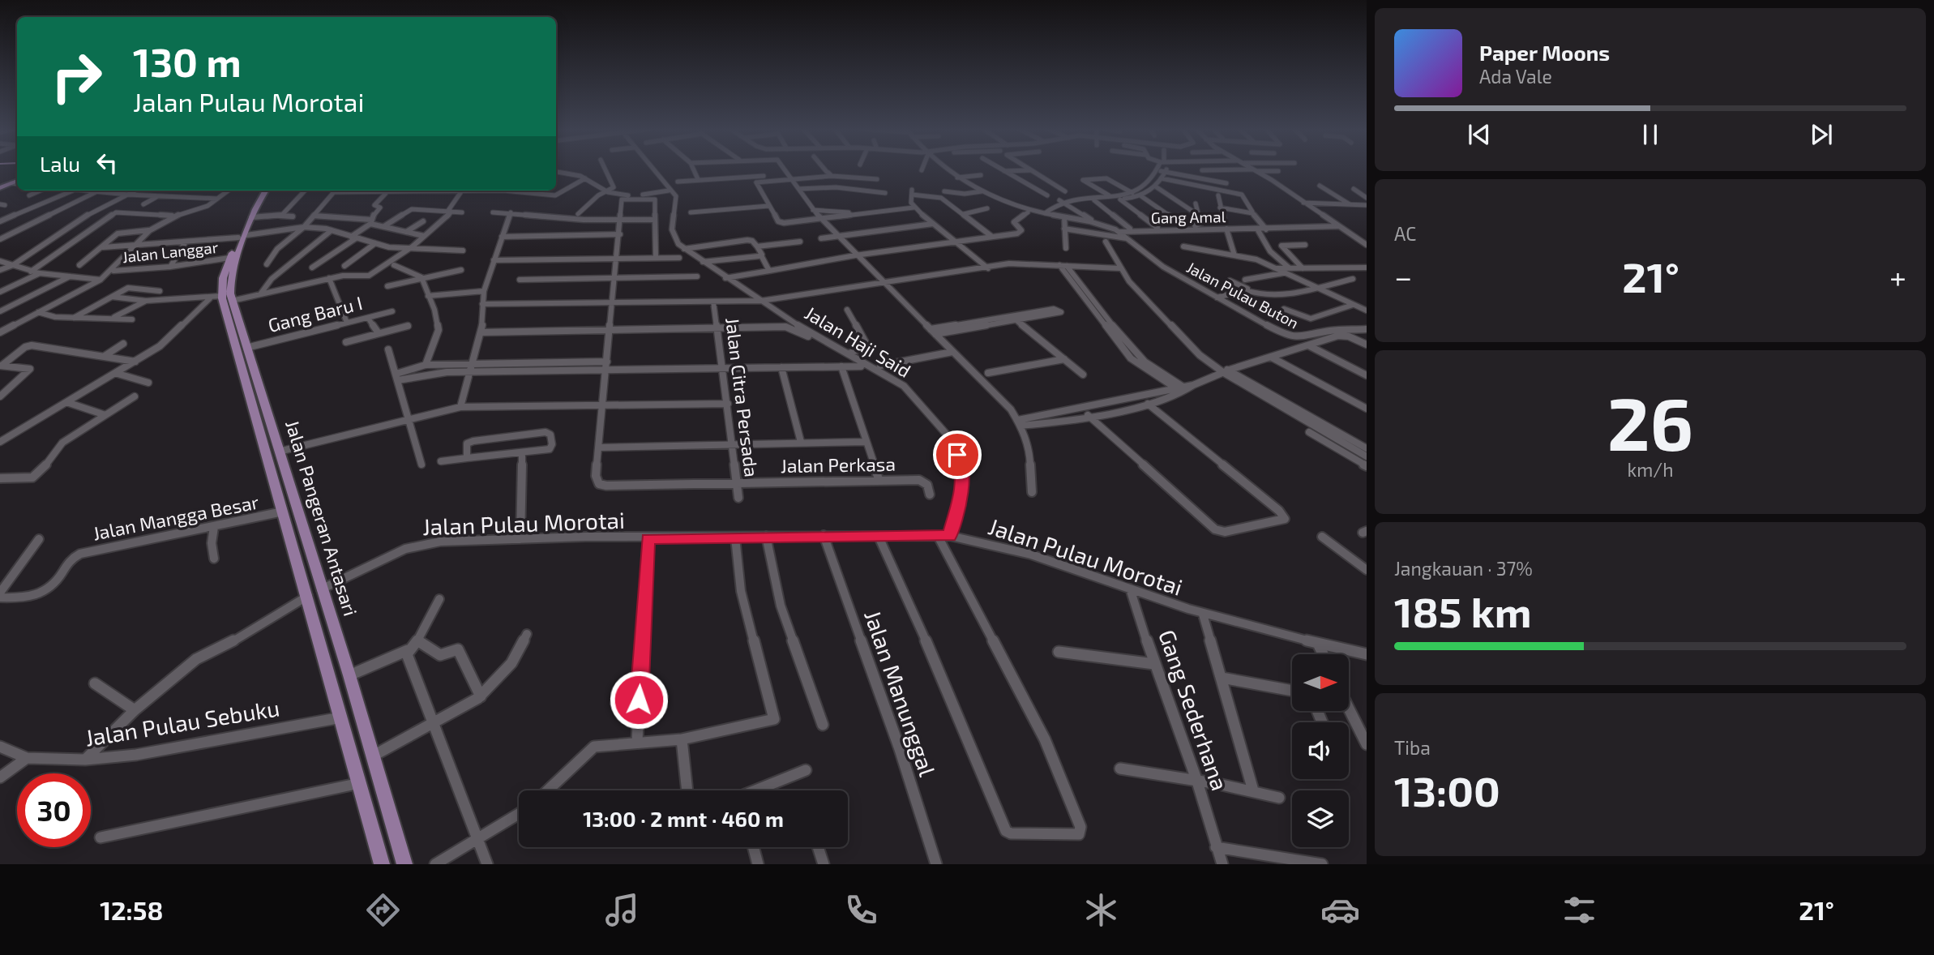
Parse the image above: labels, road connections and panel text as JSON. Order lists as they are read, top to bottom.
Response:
{
  "streets": {
    "main road": ["Jalan Pangeran Antasari"],
    "street": [
      "Gang Amal",
      "Jalan Langgar",
      "Jalan Pulau Buton",
      "Gang Baru I",
      "Jalan Haji Said",
      "Jalan Citra Persada",
      "Jalan Perkasa",
      "Jalan Mangga Besar",
      "Jalan Pulau Morotai",
      "Jalan Manunggal",
      "Gang Sederhana",
      "Jalan Pulau Sebuku"
    ]
  },
  "crossings": [
    ["Gang Amal", "Jalan Pulau Buton"],
    ["Jalan Langgar", "Jalan Pangeran Antasari"],
    ["Gang Baru I", "Jalan Pangeran Antasari"],
    ["Jalan Haji Said", "Jalan Pulau Morotai"],
    ["Jalan Citra Persada", "Jalan Perkasa"],
    ["Jalan Mangga Besar", "Jalan Pangeran Antasari"],
    ["Jalan Pangeran Antasari", "Jalan Pulau Morotai"],
    ["Jalan Pangeran Antasari", "Jalan Pulau Sebuku"],
    ["Jalan Pulau Morotai", "Jalan Manunggal"],
    ["Jalan Pulau Morotai", "Gang Sederhana"]
  ],
  "north": "right",
  "page": {
    "turn": ["130 m", "Jalan Pulau Morotai"],
    "song": ["Paper Moons", "Ada Vale"],
    "then": "Lalu",
    "tile": [
      "AC",
      ["26", "km/h"],
      ["Jangkauan · 37%", "185 km"],
      ["Tiba", "13:00"]
    ],
    "heat": ["−", "21°", "+"],
    "limit": "30",
    "trip": "13:00 · 2 mnt · 460 m",
    "tabs": ["12:58", "21°"]
  }
}
